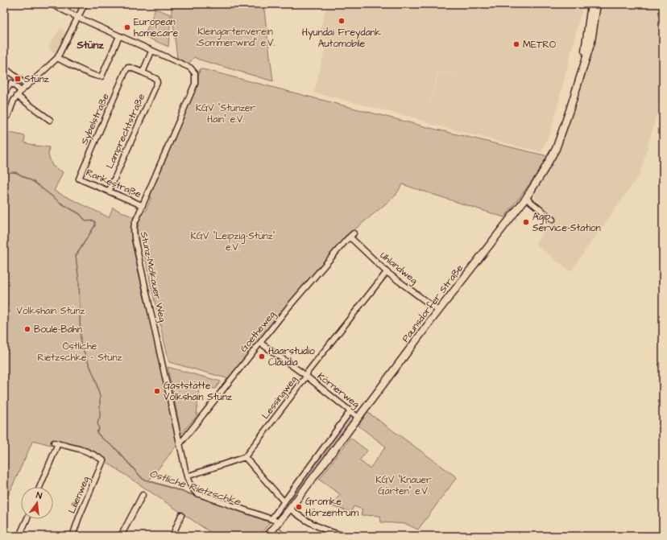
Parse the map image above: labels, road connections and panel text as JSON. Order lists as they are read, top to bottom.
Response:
{
  "streets": {
    "main road": ["Paunsdorfer Straße"],
    "street": [
      "Sybelstraße",
      "Lamprechtstraße",
      "Rankestraße",
      "Uhlandweg",
      "Stünz-Mölkauer Weg",
      "Goetheweg",
      "Körnerweg",
      "Lessingweg",
      "Lilienweg"
    ]
  },
  "crossings": [
    ["Sybelstraße", "Lamprechtstraße"],
    ["Sybelstraße", "Rankestraße"],
    ["Lamprechtstraße", "Rankestraße"],
    ["Rankestraße", "Stünz-Mölkauer Weg"],
    ["Uhlandweg", "Paunsdorfer Straße"],
    ["Uhlandweg", "Goetheweg"],
    ["Uhlandweg", "Lessingweg"],
    ["Stünz-Mölkauer Weg", "Paunsdorfer Straße"],
    ["Stünz-Mölkauer Weg", "Goetheweg"],
    ["Paunsdorfer Straße", "Körnerweg"],
    ["Goetheweg", "Körnerweg"],
    ["Körnerweg", "Lessingweg"]
  ],
  "districts": ["Stünz"],
  "water": ["Östliche Rietzschke"],
  "parks": [
    "Kleingartenverein „Sommerwind“ e.V.",
    "KGV \"Stünzer Hain\" e.V.",
    "KGV \"Leipzig-Stünz\" e.V.",
    "Volkshain Stünz",
    "Östliche Rietzschke - Stünz",
    "KGV \"Knauer Gärten\" e.V."
  ],
  "places": {
    "other": [
      "Hyundai Freydank Automobile",
      "European homecare",
      "METRO",
      "Agip Service-Station",
      "Boule-Bahn",
      "Haarstudio Claudia",
      "Gaststätte Volkshain Stünz",
      "Gromke Hörzentrum"
    ],
    "transit": ["Stünz"]
  },
  "north": "top"
}
